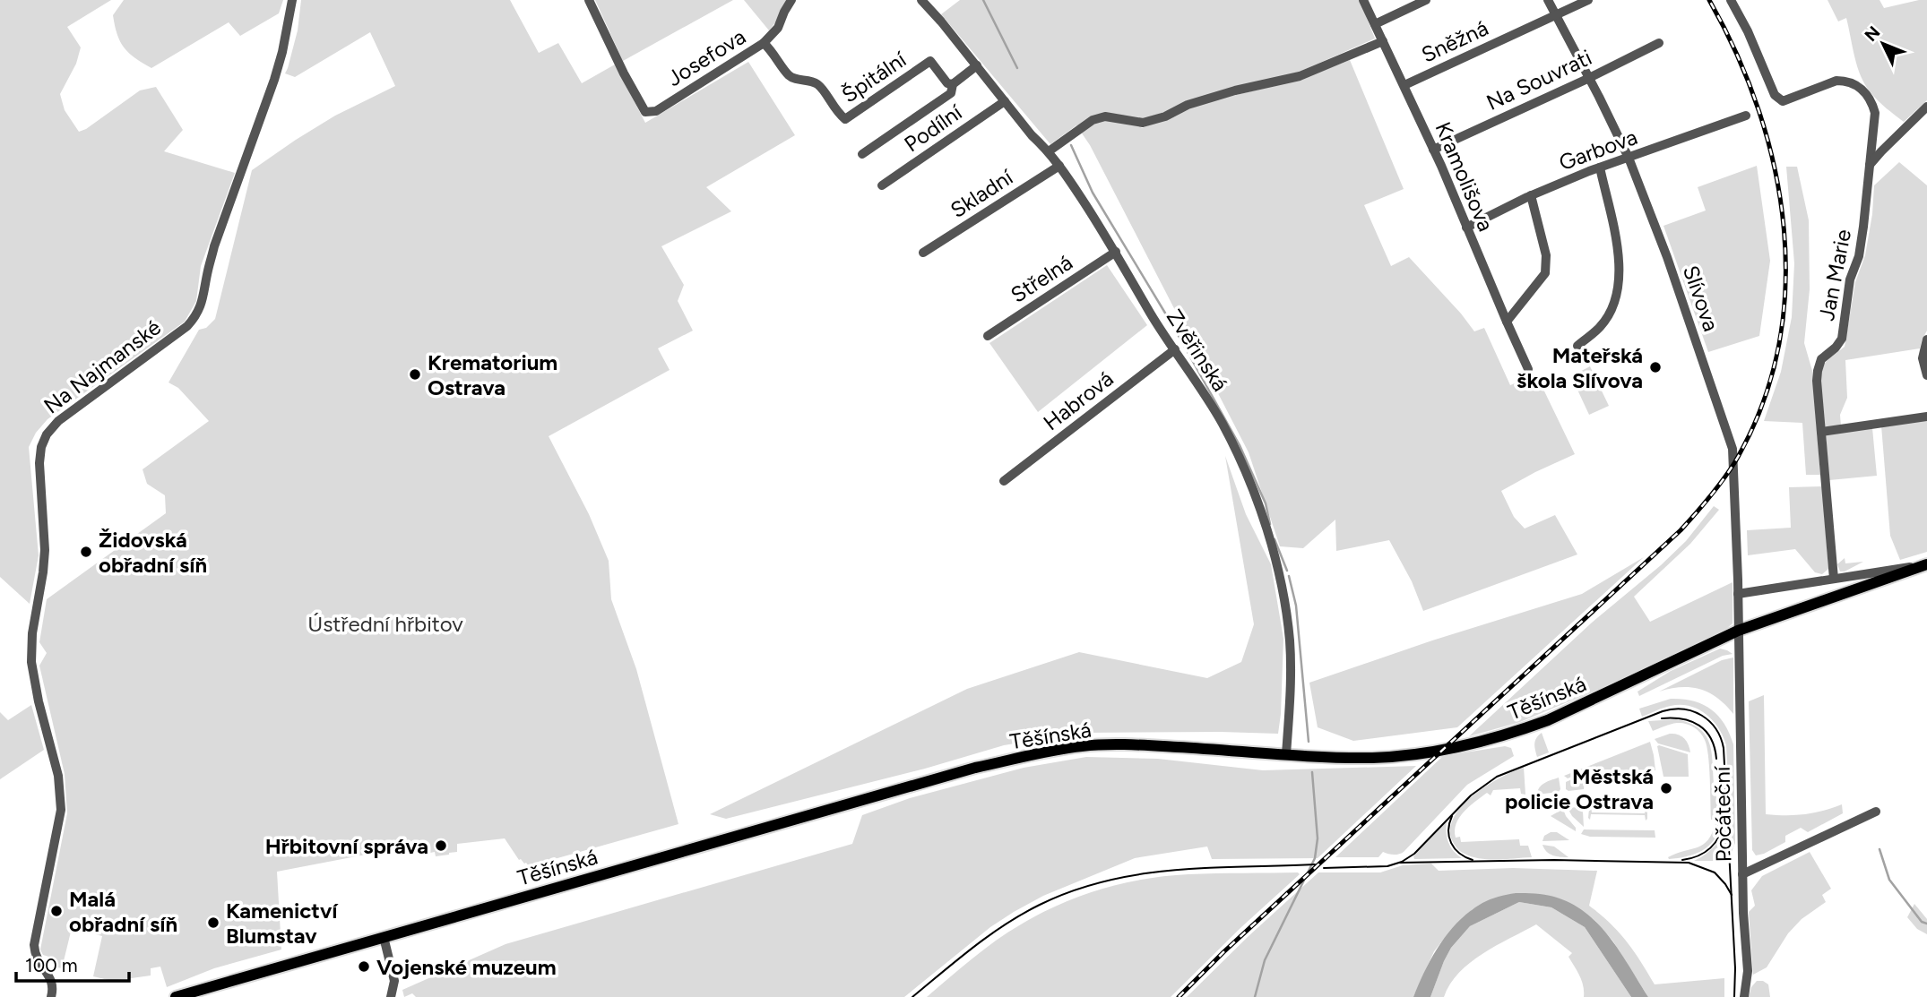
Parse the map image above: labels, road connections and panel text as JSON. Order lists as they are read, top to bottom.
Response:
{
  "streets": {
    "main road": ["Těšínská"],
    "street": [
      "Sněžná",
      "Josefova",
      "Špitální",
      "Na Souvrati",
      "Podílní",
      "Garbova",
      "Kramolišova",
      "Skladní",
      "Jan Marie",
      "Střelná",
      "Slívova",
      "Zvěřinská",
      "Na Najmanské",
      "Habrová",
      "Počáteční"
    ]
  },
  "crossings": [
    ["Sněžná", "Kramolišova"],
    ["Sněžná", "Slívova"],
    ["Josefova", "Špitální"],
    ["Na Souvrati", "Kramolišova"],
    ["Na Souvrati", "Slívova"],
    ["Podílní", "Zvěřinská"],
    ["Garbova", "Kramolišova"],
    ["Garbova", "Slívova"],
    ["Skladní", "Zvěřinská"],
    ["Střelná", "Zvěřinská"],
    ["Slívova", "Těšínská"],
    ["Slívova", "Počáteční"],
    ["Zvěřinská", "Habrová"],
    ["Zvěřinská", "Těšínská"],
    ["Těšínská", "Počáteční"]
  ],
  "parks": ["Ústřední hřbitov"],
  "places": [
    "Mateřská škola Slívova",
    "Krematorium Ostrava",
    "Židovská obřadní síň",
    "Městská policie Ostrava",
    "Hřbitovní správa",
    "Malá obřadní síň",
    "Kamenictví Blumstav",
    "Vojenské muzeum"
  ],
  "scale_bar": "100 m",
  "north": "top left"
}
